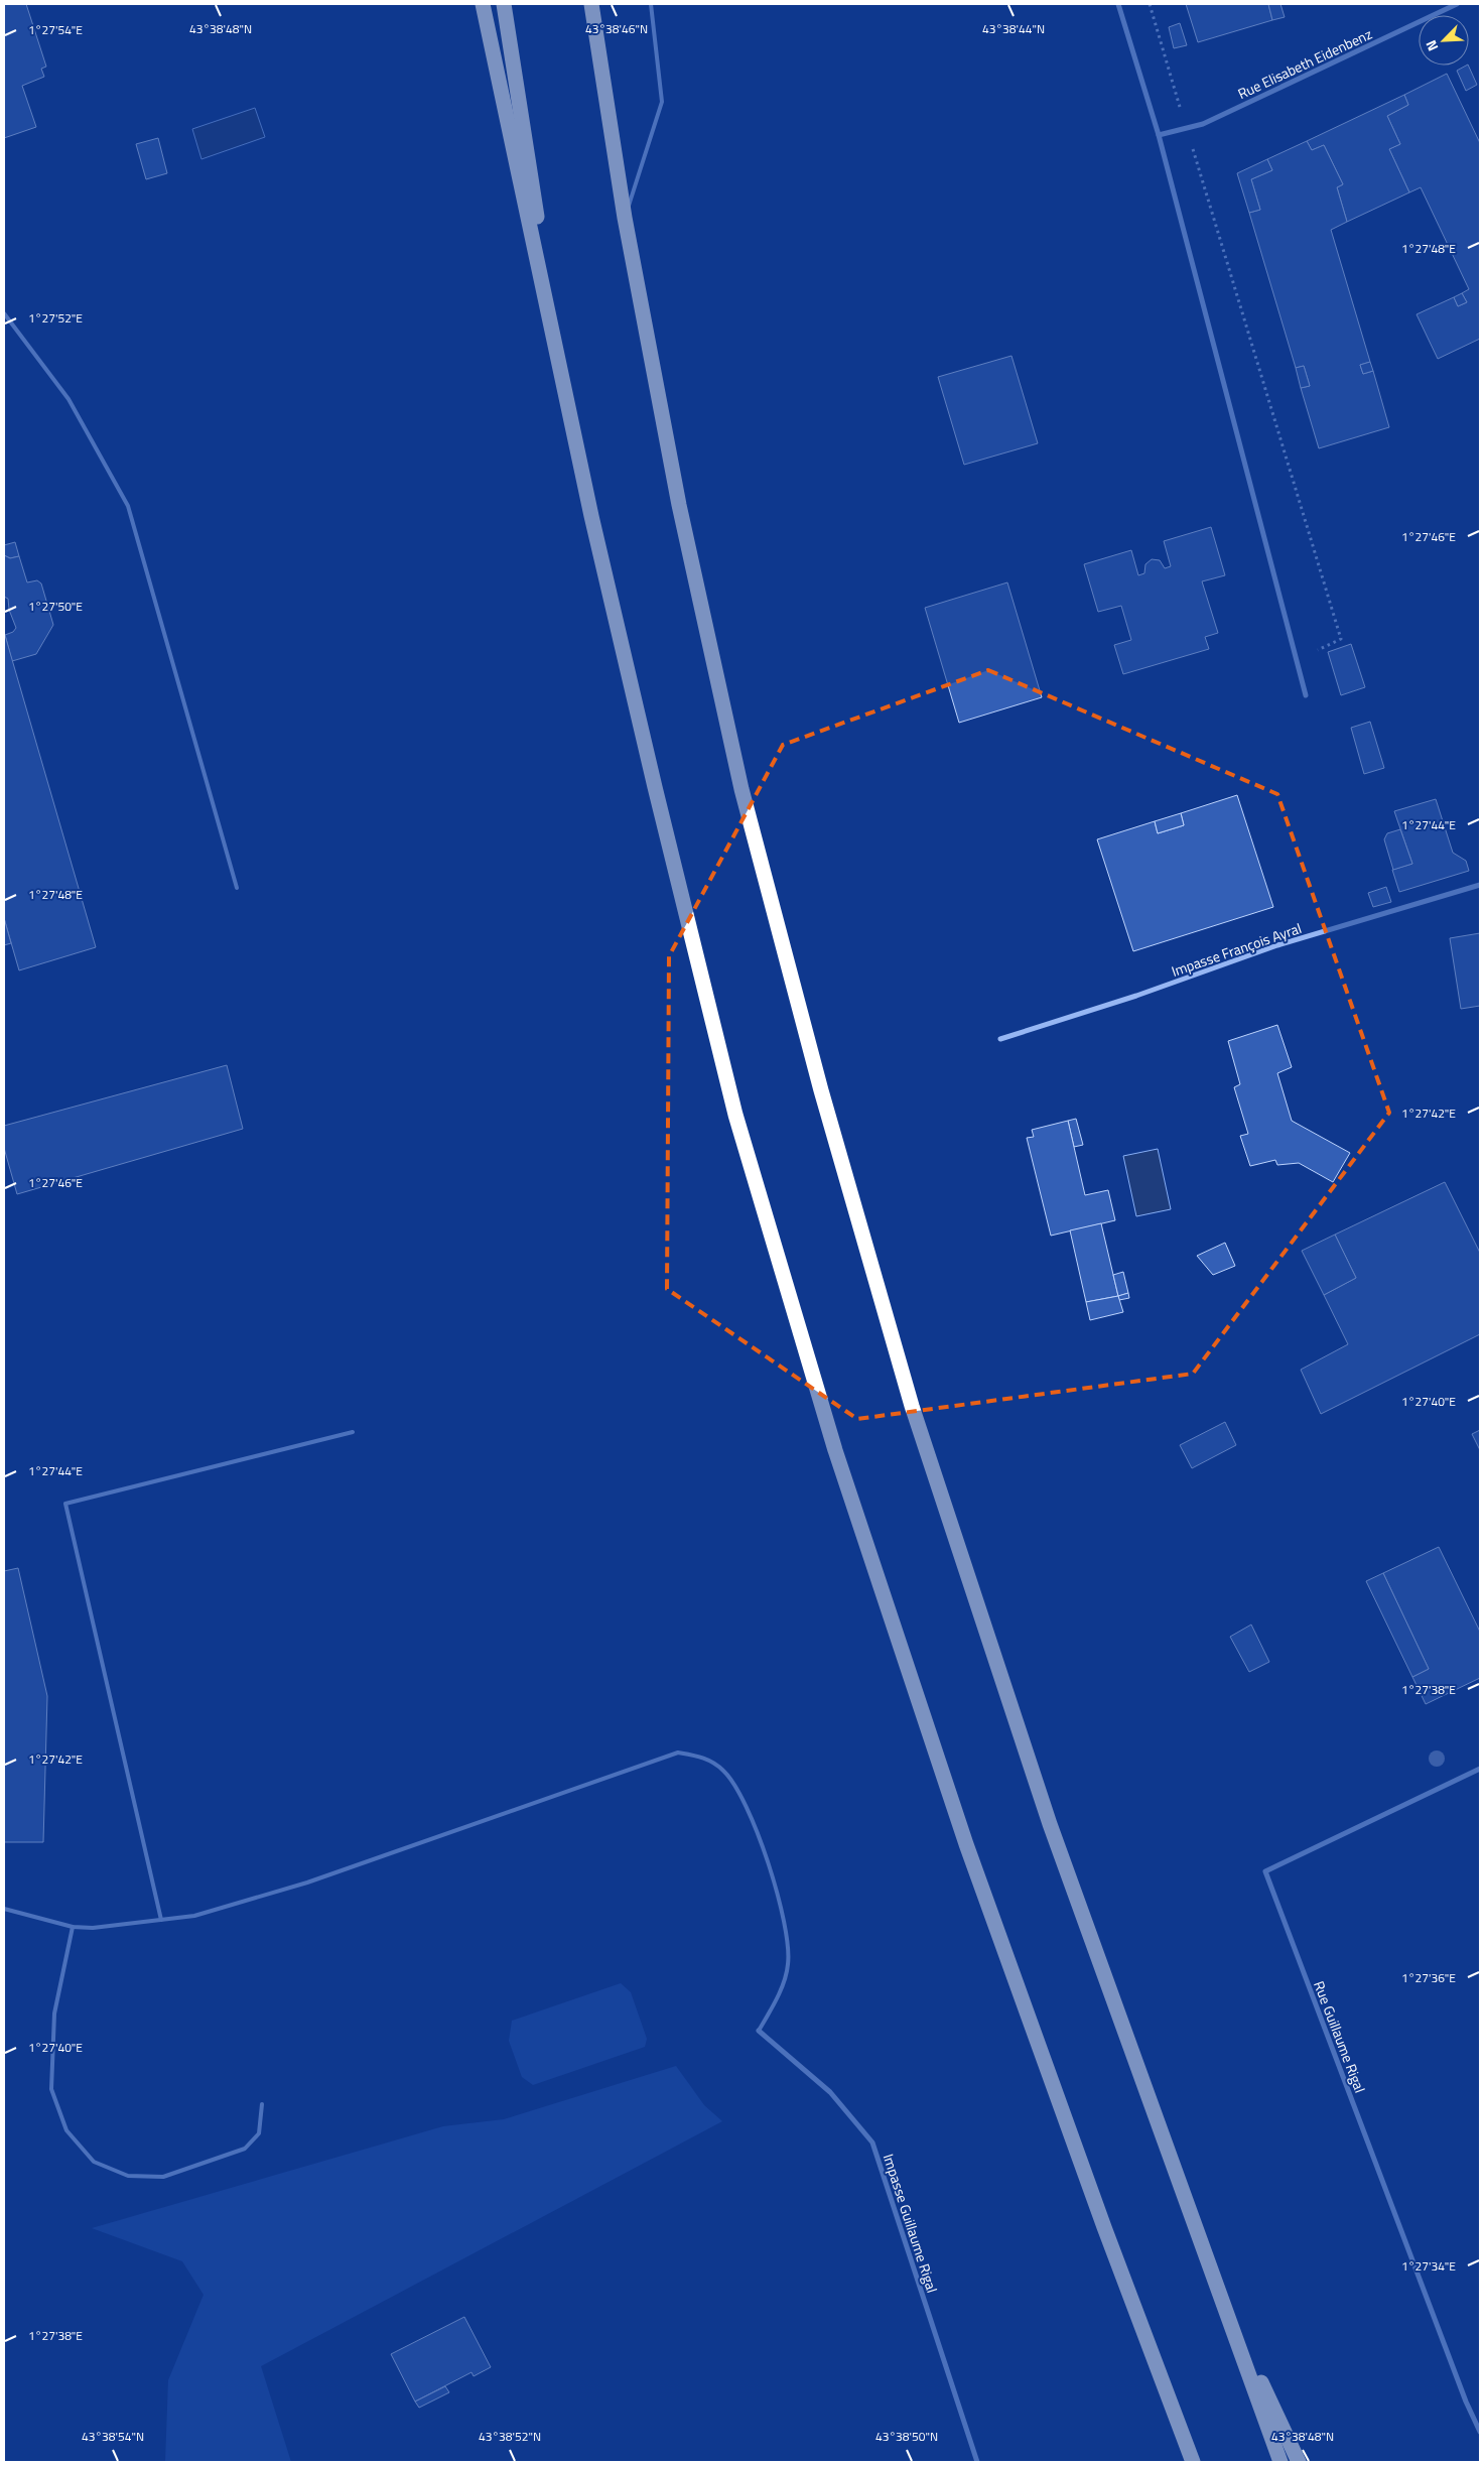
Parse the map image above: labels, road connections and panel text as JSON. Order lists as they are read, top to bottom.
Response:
{
  "streets": {
    "street": [
      "Rue Elisabeth Eidenbenz",
      "Impasse François Ayral",
      "Rue Guillaume Rigal",
      "Impasse Guillaume Rigal"
    ]
  },
  "north": "bottom left",
  "coordinates": [
    "43°38'44\"N",
    "43°38'48\"N",
    "43°38'46\"N",
    "1°27'54\"E",
    "1°27'48\"E",
    "1°27'52\"E",
    "1°27'46\"E",
    "1°27'50\"E",
    "1°27'44\"E",
    "1°27'42\"E",
    "1°27'40\"E",
    "1°27'38\"E",
    "1°27'36\"E",
    "1°27'34\"E",
    "43°38'54\"N",
    "43°38'52\"N",
    "43°38'50\"N"
  ]
}
